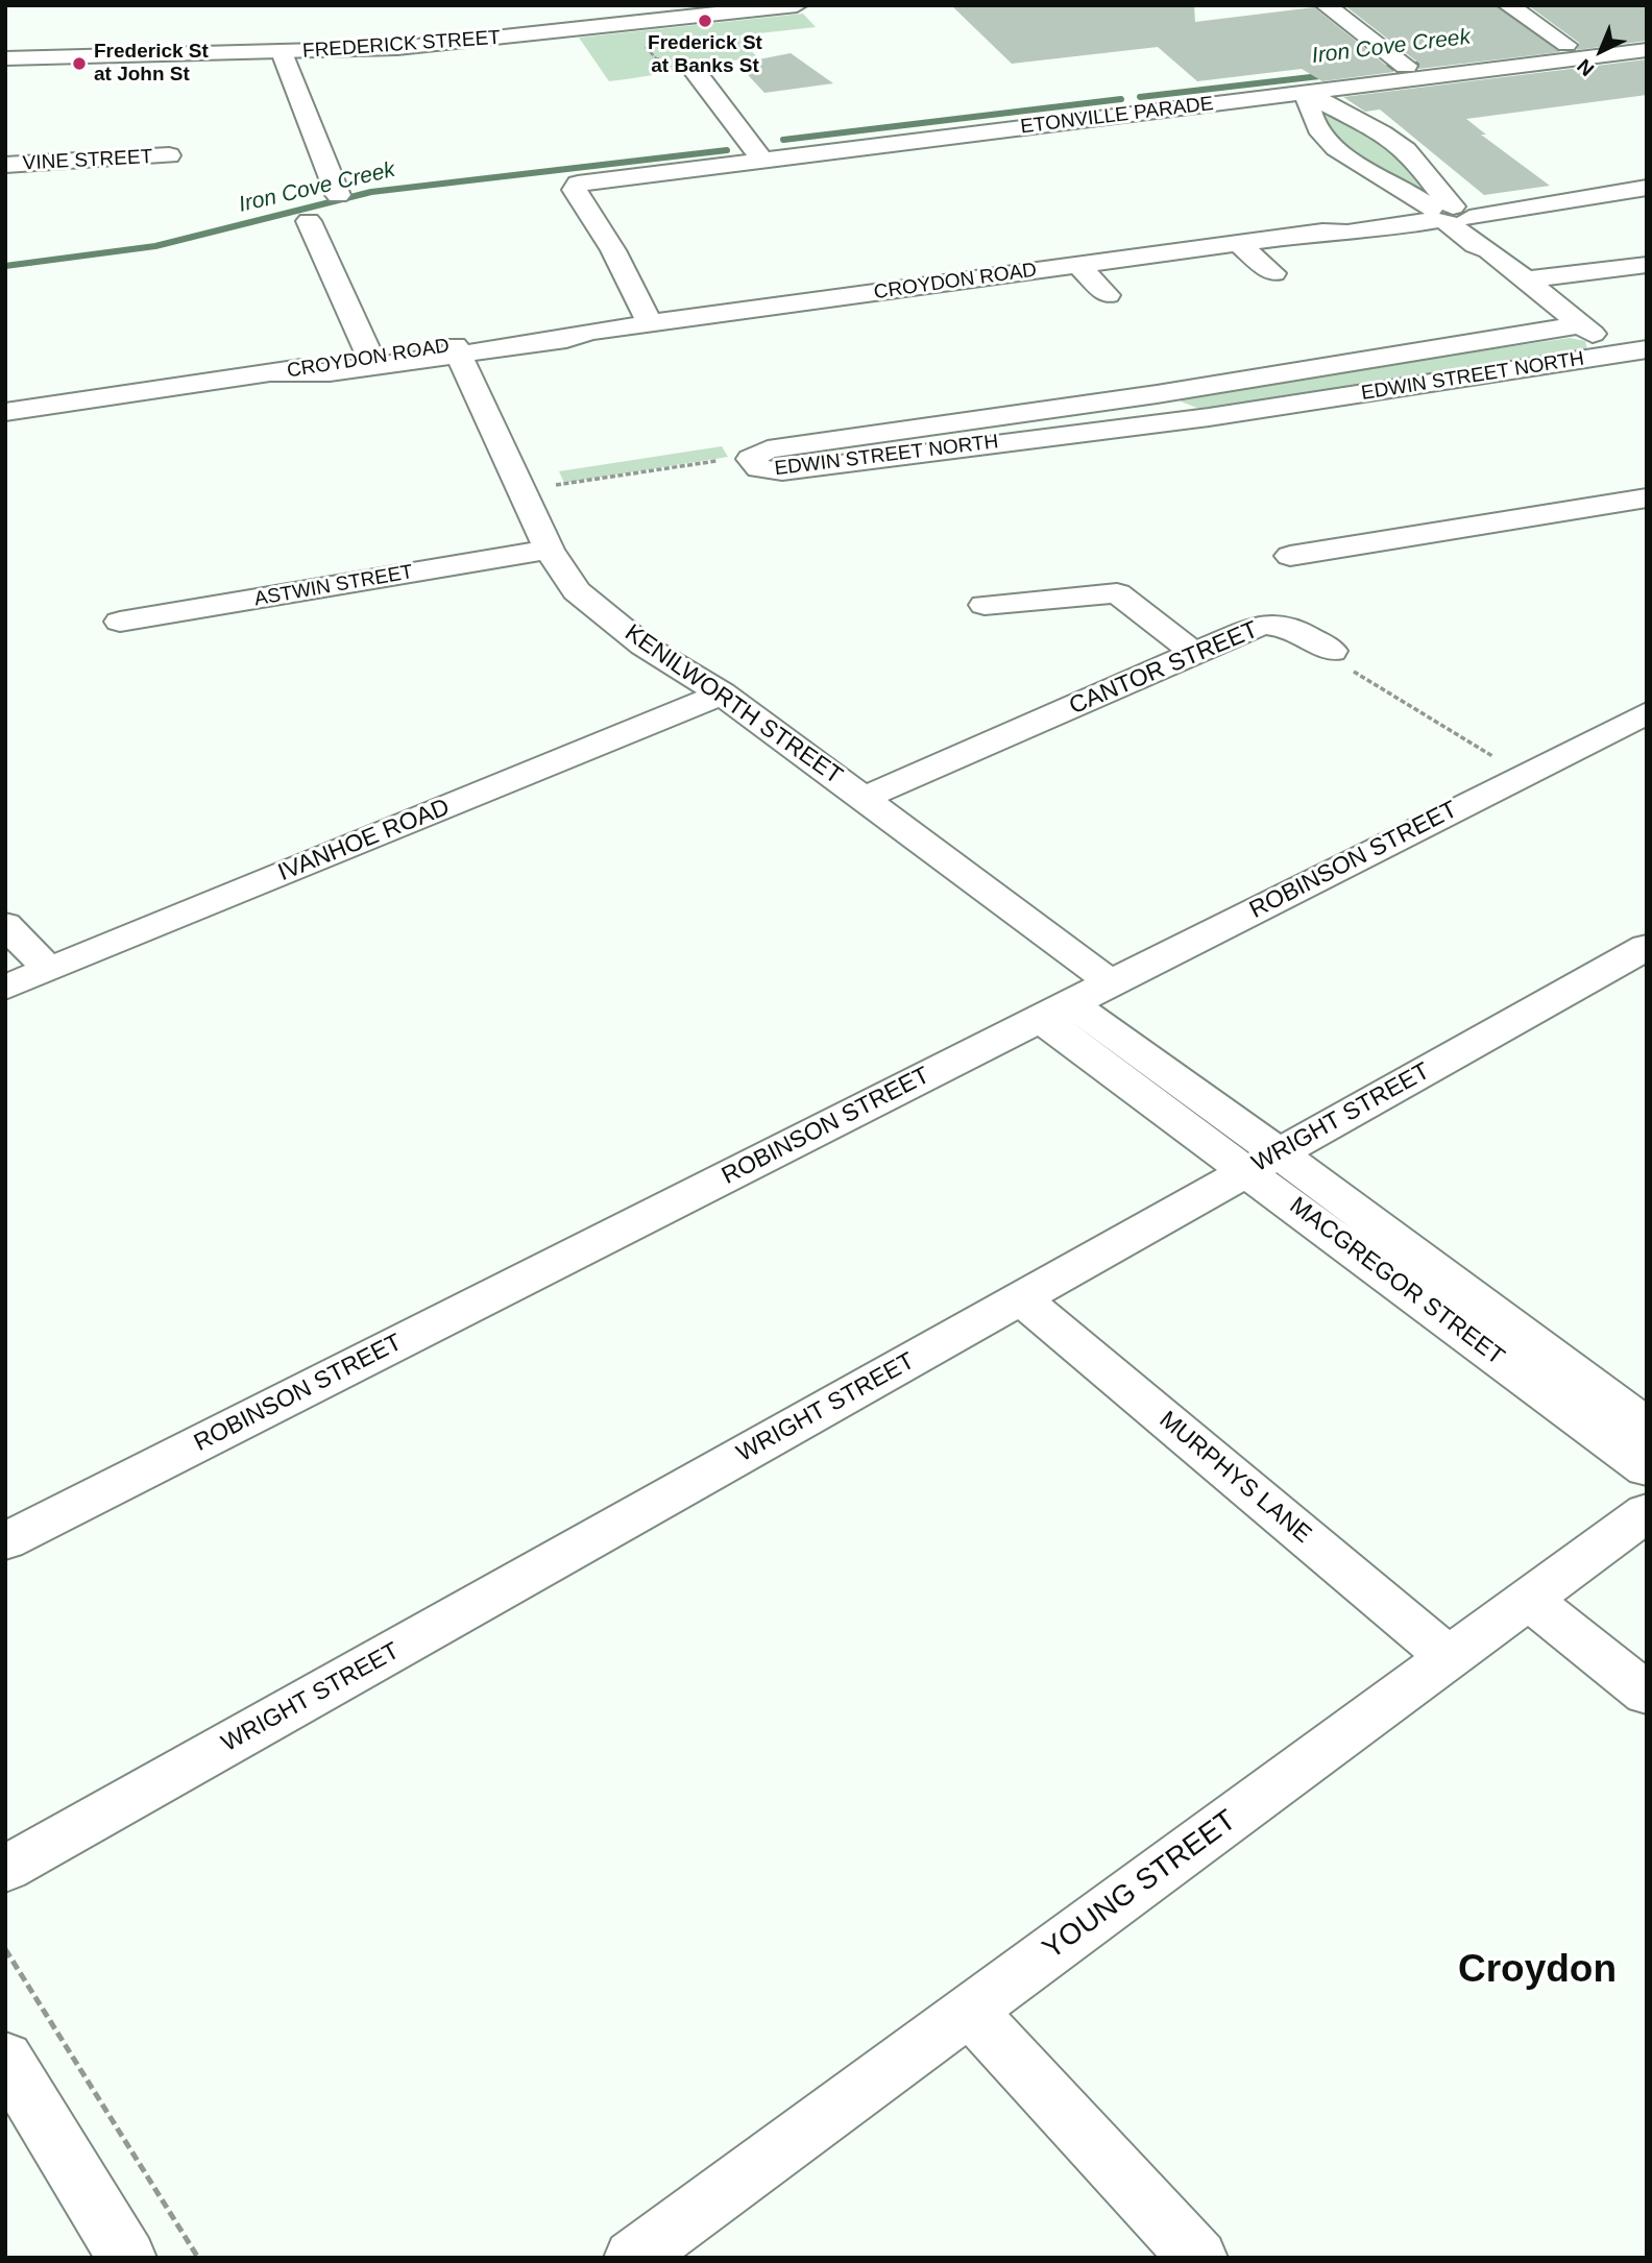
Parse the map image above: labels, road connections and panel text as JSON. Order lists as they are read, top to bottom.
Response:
{
  "streets": {
    "street": [
      "FREDERICK STREET",
      "ETONVILLE PARADE",
      "VINE STREET",
      "CROYDON ROAD",
      "EDWIN STREET NORTH",
      "ASTWIN STREET",
      "CANTOR STREET",
      "KENILWORTH STREET",
      "IVANHOE ROAD",
      "ROBINSON STREET",
      "WRIGHT STREET",
      "MACGREGOR STREET",
      "MURPHYS LANE",
      "YOUNG STREET"
    ]
  },
  "crossings": [
    ["ETONVILLE PARADE", "CROYDON ROAD"],
    ["CROYDON ROAD", "KENILWORTH STREET"],
    ["ASTWIN STREET", "KENILWORTH STREET"],
    ["CANTOR STREET", "KENILWORTH STREET"],
    ["KENILWORTH STREET", "IVANHOE ROAD"],
    ["KENILWORTH STREET", "ROBINSON STREET"],
    ["ROBINSON STREET", "MACGREGOR STREET"],
    ["WRIGHT STREET", "MACGREGOR STREET"],
    ["WRIGHT STREET", "MURPHYS LANE"],
    ["MURPHYS LANE", "YOUNG STREET"]
  ],
  "districts": ["Croydon"],
  "water": ["Iron Cove Creek"],
  "places": ["Frederick St at Banks St", "Frederick St at John St"],
  "north": "bottom left"
}
